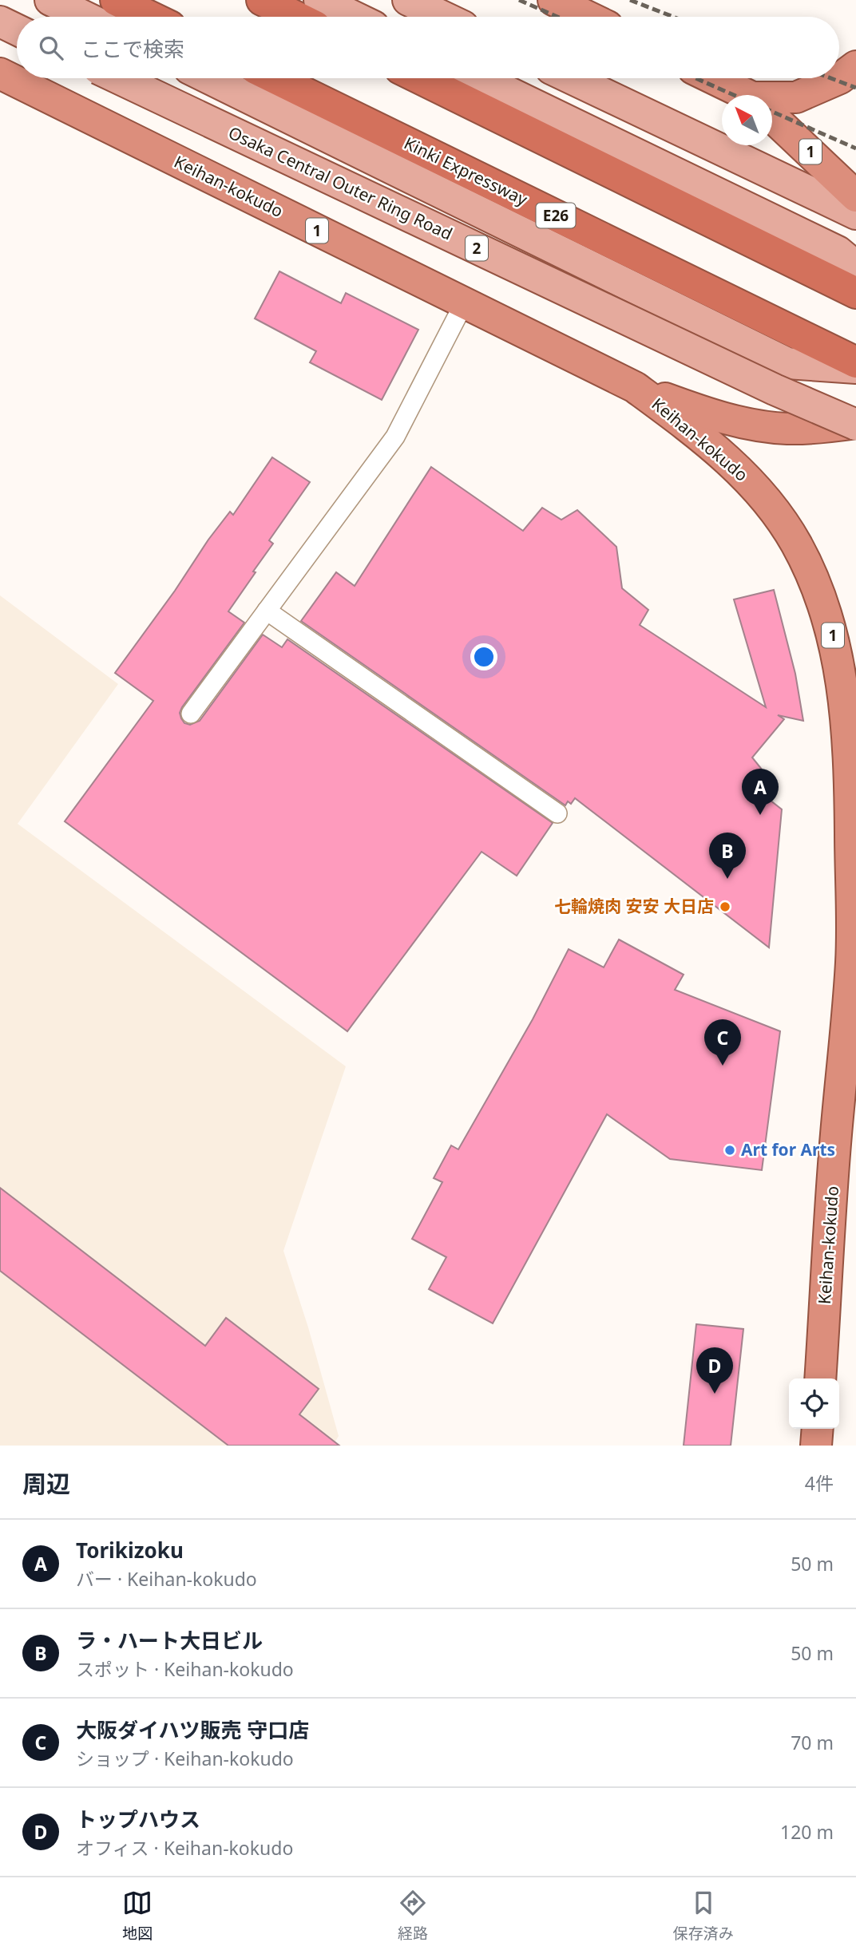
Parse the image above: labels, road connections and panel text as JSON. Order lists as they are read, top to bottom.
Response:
{
  "streets": {
    "highway": [
      "1",
      "Kinki Expressway",
      "Keihan-kokudo",
      "E26"
    ],
    "main road": ["Osaka Central Outer Ring Road", "2"]
  },
  "places": ["七輪焼肉 安安 大日店", "Art for Arts"],
  "north": "top left",
  "page": {
    "search": "ここで検索",
    "pins": [
      "A",
      "B",
      "C",
      "D"
    ],
    "heading": ["周辺", "4件"],
    "list": [
      {
        "mark": "A",
        "name": "Torikizoku",
        "note": "バー · Keihan-kokudo",
        "value": "50 m"
      },
      {
        "mark": "B",
        "name": "ラ・ハート大日ビル",
        "note": "スポット · Keihan-kokudo",
        "value": "50 m"
      },
      {
        "mark": "C",
        "name": "大阪ダイハツ販売 守口店",
        "note": "ショップ · Keihan-kokudo",
        "value": "70 m"
      },
      {
        "mark": "D",
        "name": "トップハウス",
        "note": "オフィス · Keihan-kokudo",
        "value": "120 m"
      }
    ],
    "nav": ["地図", "経路", "保存済み"]
  }
}
